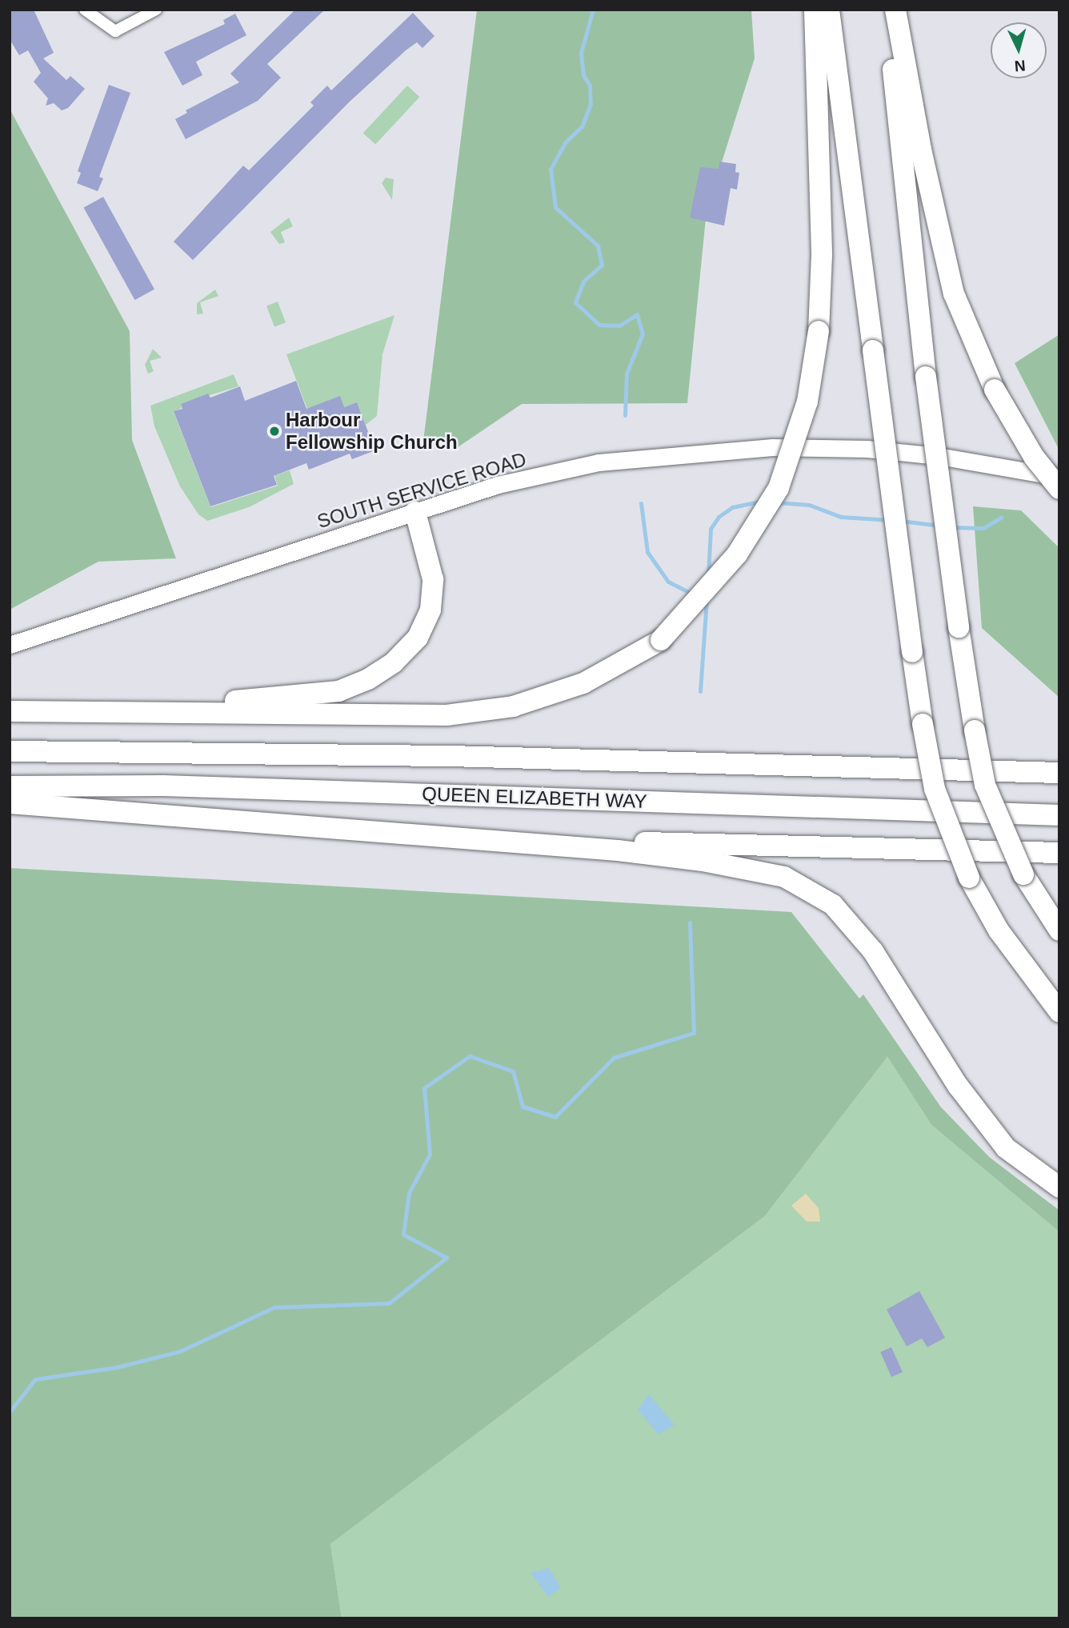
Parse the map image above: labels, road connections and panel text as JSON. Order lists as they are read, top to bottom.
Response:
{
  "streets": {
    "highway": ["QUEEN ELIZABETH WAY"],
    "main road": ["SOUTH SERVICE ROAD"]
  },
  "places": ["Harbour Fellowship Church"],
  "north": "bottom"
}
